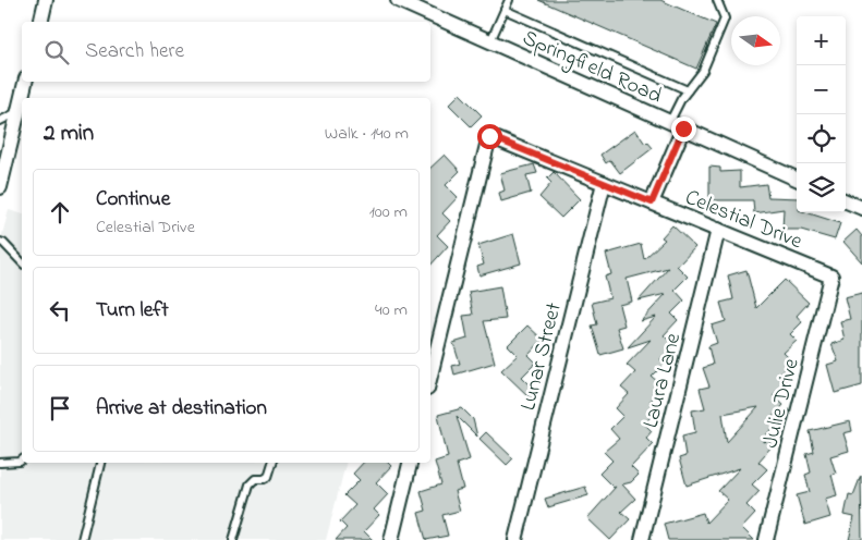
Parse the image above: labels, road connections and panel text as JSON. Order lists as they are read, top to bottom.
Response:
{
  "streets": {
    "street": [
      "Springfield Road",
      "Celestial Drive",
      "Lunar Street",
      "Laura Lane",
      "Julie Drive"
    ]
  },
  "crossings": [
    ["Celestial Drive", "Lunar Street"],
    ["Celestial Drive", "Laura Lane"],
    ["Celestial Drive", "Julie Drive"]
  ],
  "north": "right",
  "page": {
    "map_buttons": ["+", "−"],
    "search": "Search here",
    "heading": ["2 min", "Walk · 140 m"],
    "list": [
      ["Continue", "Celestial Drive", "100 m"],
      ["Turn left", "40 m"],
      "Arrive at destination"
    ]
  }
}
